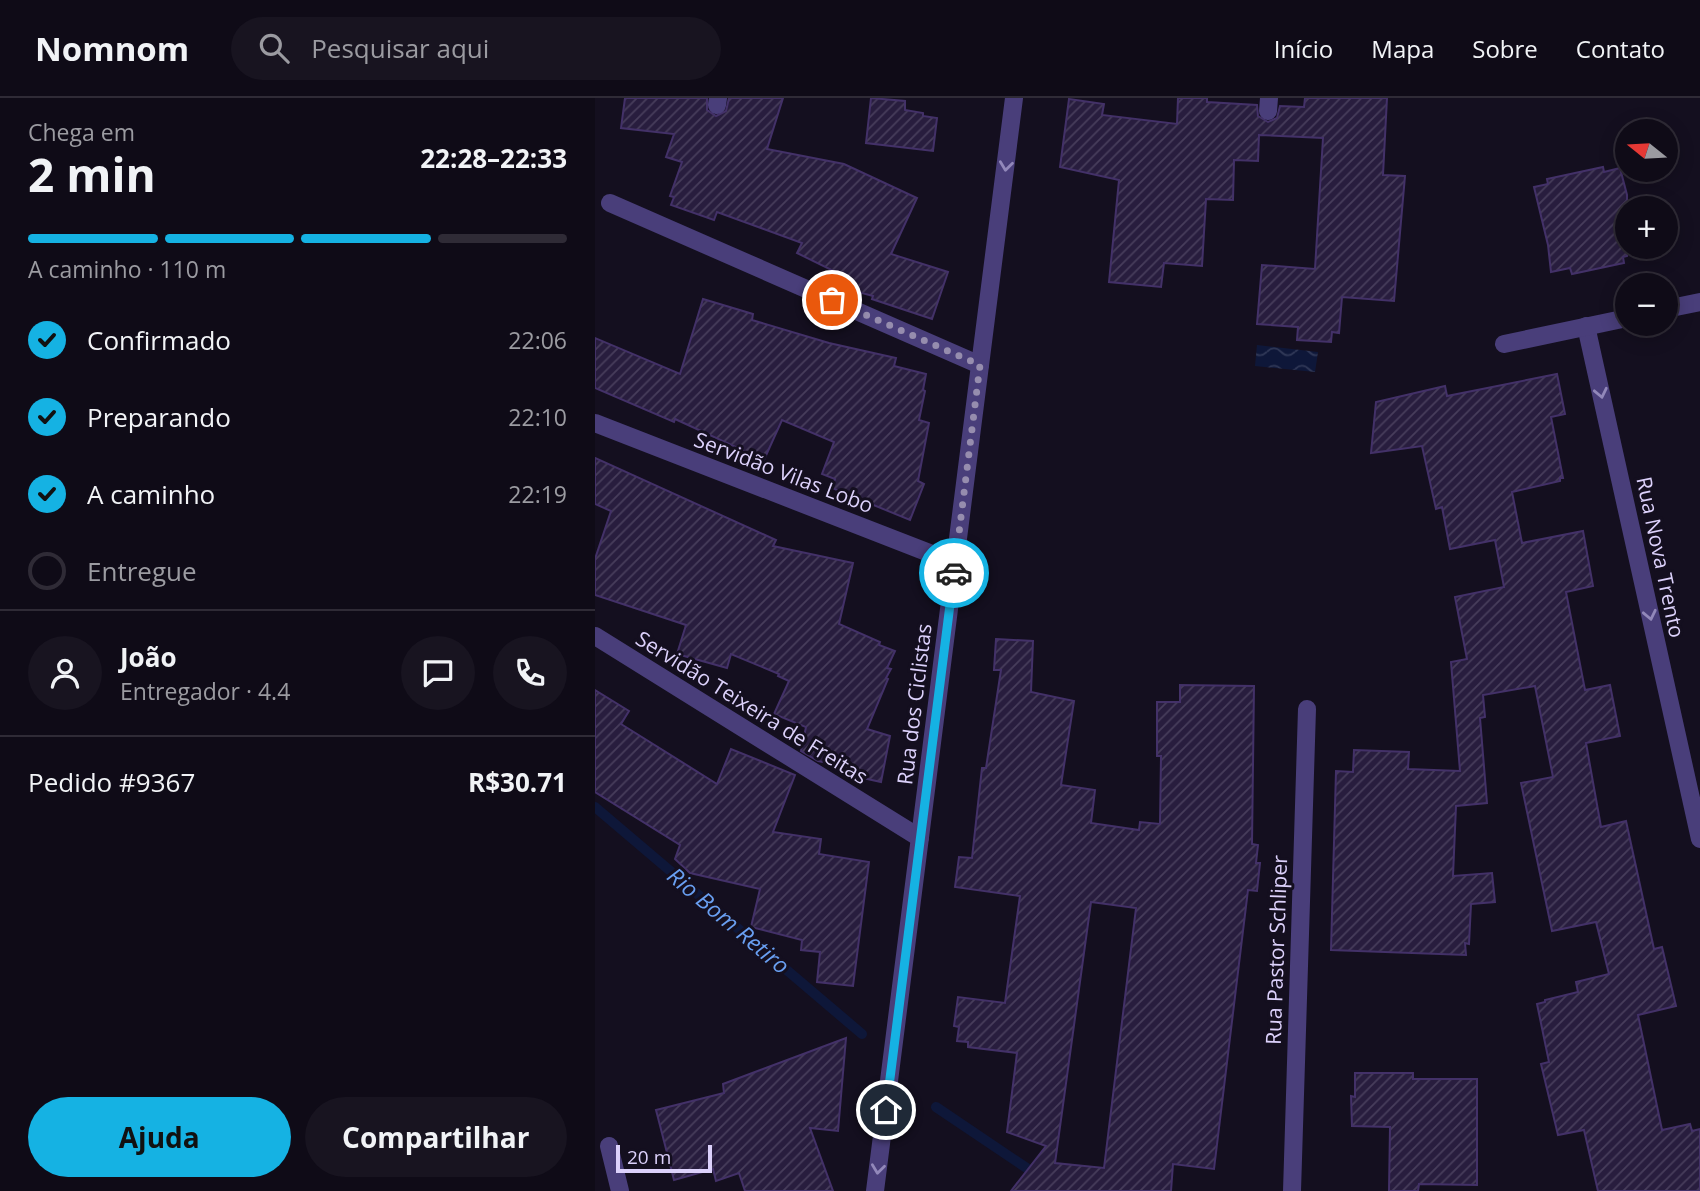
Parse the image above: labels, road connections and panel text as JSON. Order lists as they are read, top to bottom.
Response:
{
  "streets": {
    "street": [
      "Servidão Vilas Lobo",
      "Rua Nova Trento",
      "Rua dos Ciclistas",
      "Servidão Teixeira de Freitas",
      "Rua Pastor Schliper"
    ]
  },
  "crossings": [
    ["Servidão Vilas Lobo", "Rua dos Ciclistas"],
    ["Rua dos Ciclistas", "Servidão Teixeira de Freitas"]
  ],
  "one_way": ["Rua Nova Trento", "Rua dos Ciclistas"],
  "water": ["Rio Bom Retiro"],
  "scale_bar": "20 m",
  "north": "left",
  "page": {
    "header": "Nomnom",
    "search": "Pesquisar aqui",
    "nav": [
      "Início",
      "Mapa",
      "Sobre",
      "Contato"
    ],
    "heading": ["2 min", "Chega em", "22:28–22:33"],
    "panel": [
      "João",
      "Entregador · 4.4",
      "Pedido #9367",
      "R$30.71"
    ],
    "map_buttons": ["+", "−"],
    "bar": "A caminho · 110 m",
    "list": [
      ["Confirmado", "22:06"],
      ["Preparando", "22:10"],
      ["A caminho", "22:19"],
      "Entregue"
    ],
    "buttons": ["Ajuda", "Compartilhar"],
    "scale": "20 m"
  }
}
